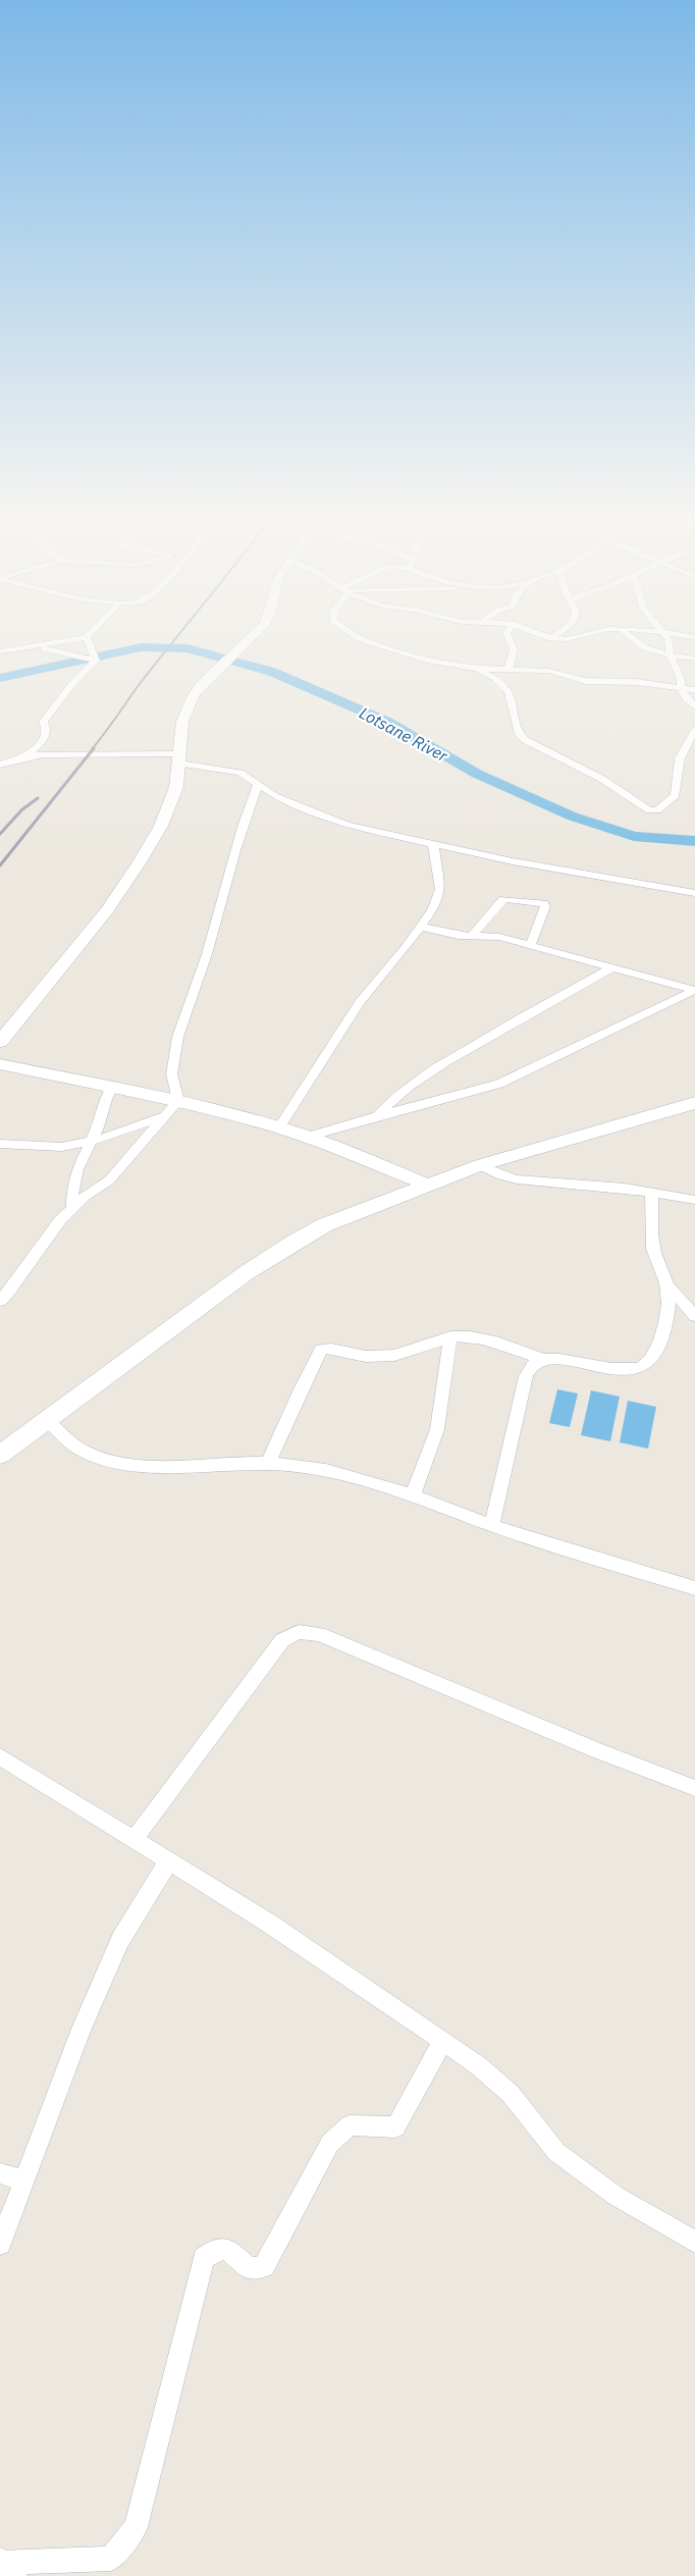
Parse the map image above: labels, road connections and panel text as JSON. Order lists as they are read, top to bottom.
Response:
{
  "water": ["Lotsane River"]
}
